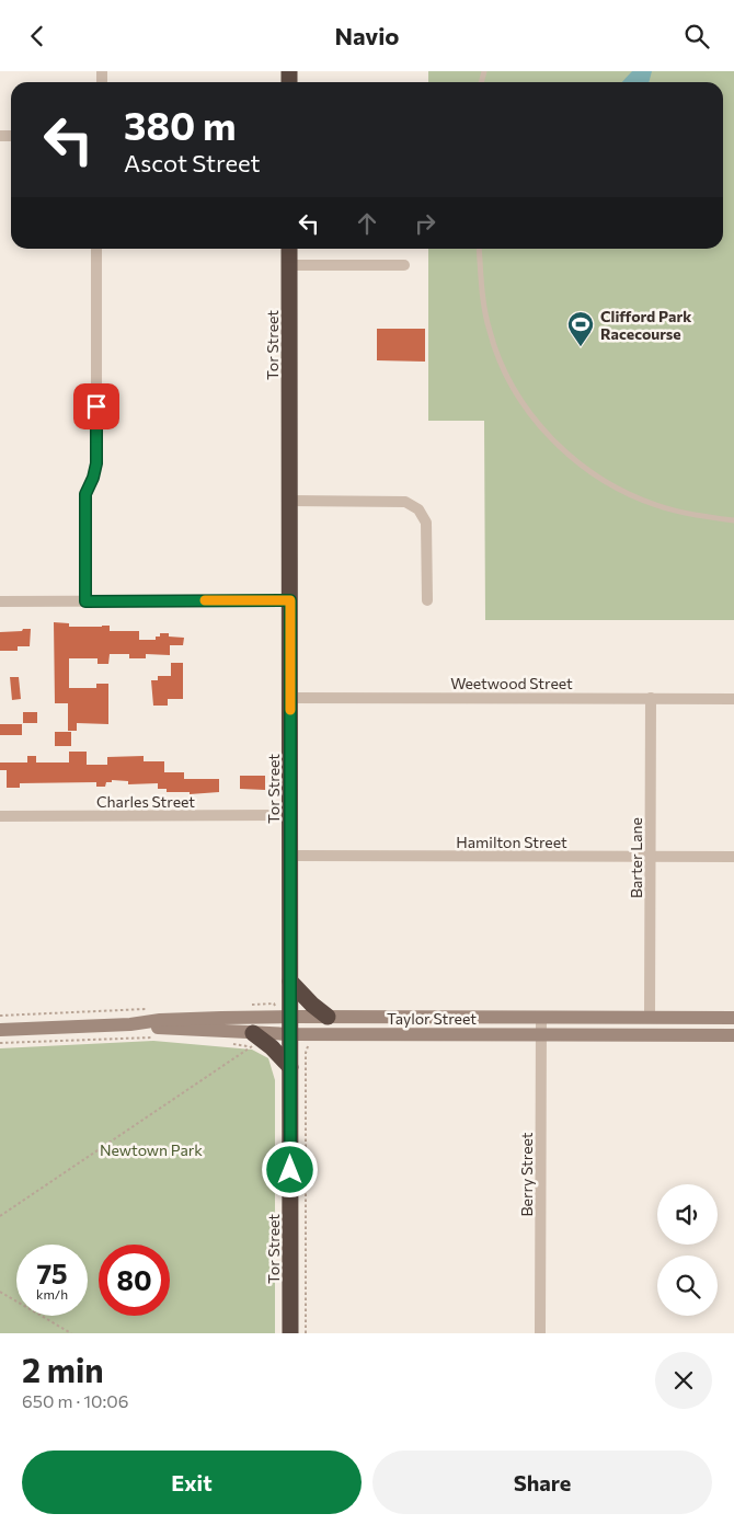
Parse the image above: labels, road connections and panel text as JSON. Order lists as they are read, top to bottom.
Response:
{
  "streets": {
    "highway": ["Tor Street"],
    "main road": ["Taylor Street"],
    "street": [
      "Weetwood Street",
      "Charles Street",
      "Hamilton Street",
      "Barter Lane",
      "Berry Street"
    ]
  },
  "crossings": [
    ["Tor Street", "Weetwood Street"],
    ["Tor Street", "Charles Street"],
    ["Tor Street", "Hamilton Street"],
    ["Tor Street", "Taylor Street"],
    ["Weetwood Street", "Barter Lane"],
    ["Hamilton Street", "Barter Lane"],
    ["Barter Lane", "Taylor Street"],
    ["Taylor Street", "Berry Street"]
  ],
  "parks": ["Newtown Park"],
  "places": {
    "sports": ["Clifford Park Racecourse"]
  },
  "page": {
    "header": "Navio",
    "turn": ["380 m", "Ascot Street"],
    "speed": "75 km/h",
    "limit": "80",
    "heading": ["2 min", "650 m · 10:06"],
    "buttons": ["Exit", "Share"]
  }
}
